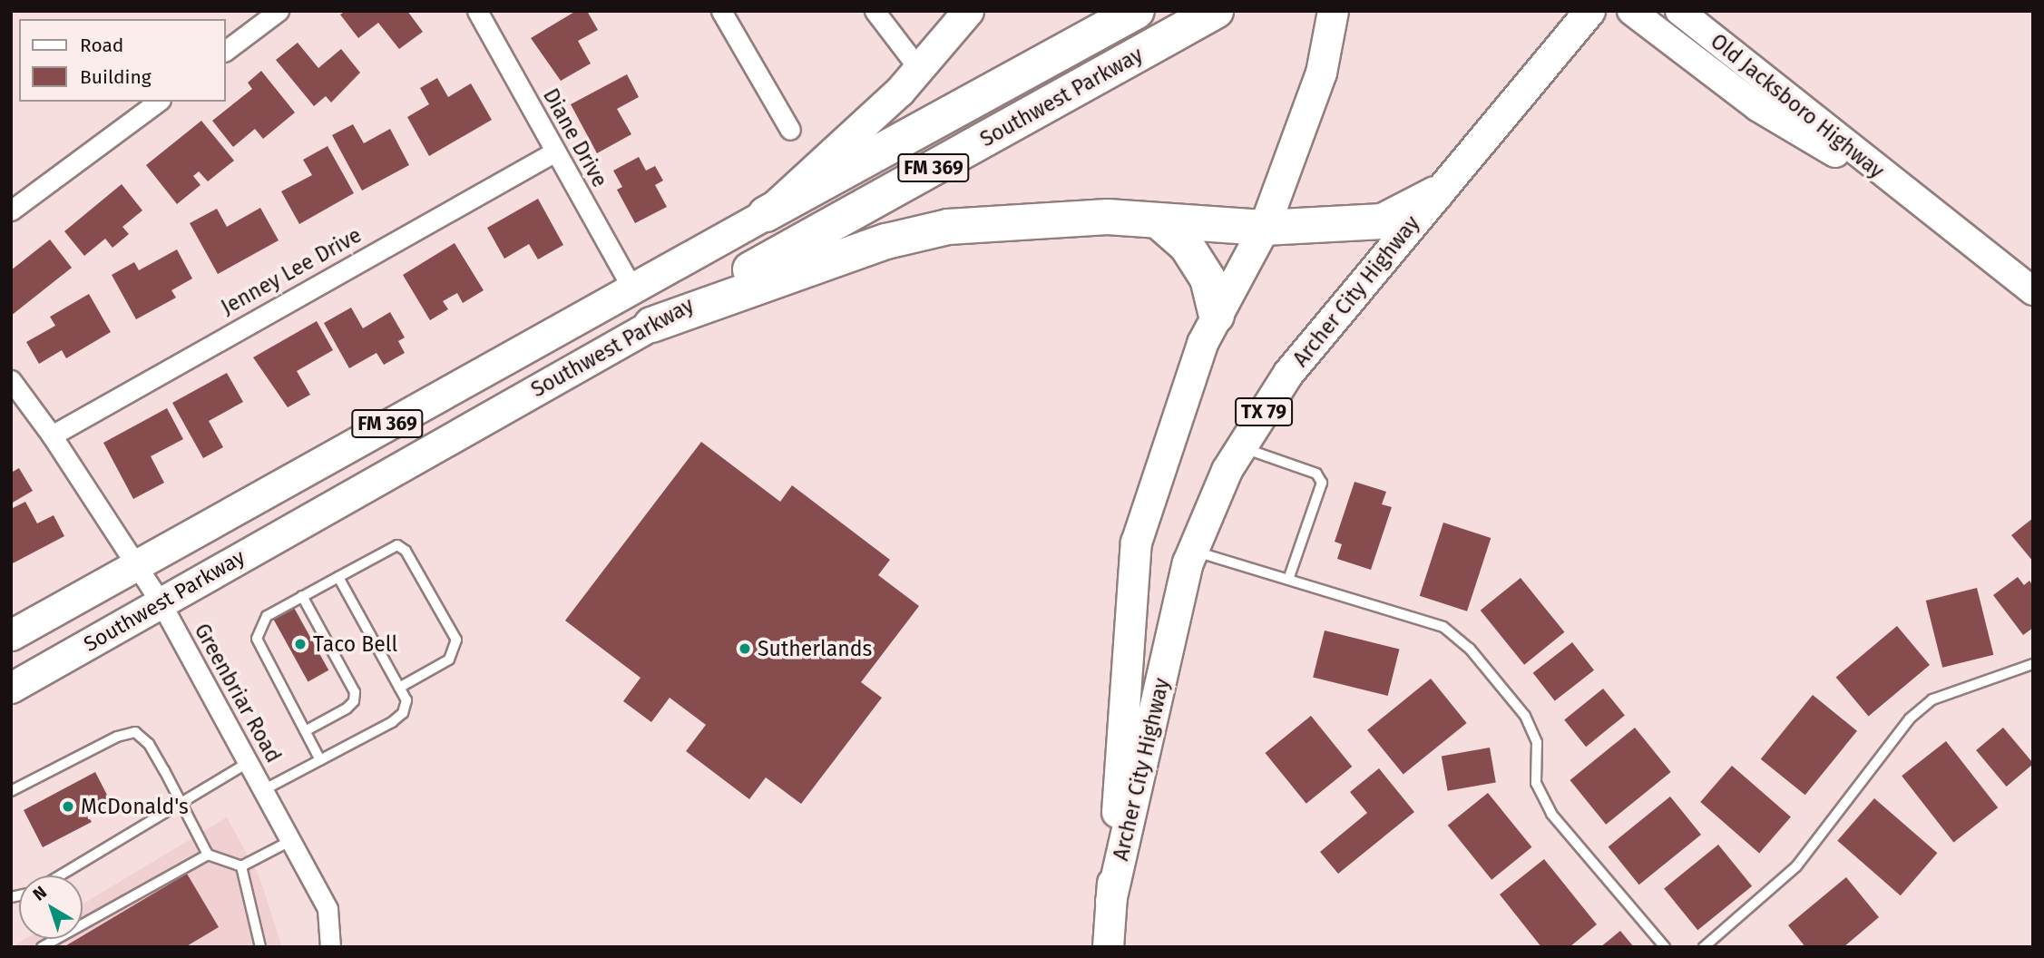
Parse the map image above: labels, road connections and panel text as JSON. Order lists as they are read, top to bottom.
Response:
{
  "streets": {
    "highway": ["Southwest Parkway", "FM 369"],
    "main road": ["Old Jacksboro Highway", "Archer City Highway", "TX 79"],
    "street": ["Diane Drive", "Jenney Lee Drive", "Greenbriar Road"]
  },
  "crossings": [
    ["Southwest Parkway", "Diane Drive"],
    ["Southwest Parkway", "Greenbriar Road"],
    ["Diane Drive", "Jenney Lee Drive"],
    ["Jenney Lee Drive", "Greenbriar Road"]
  ],
  "places": ["Taco Bell", "Sutherlands", "McDonald's"],
  "legend": ["Road", "Building"],
  "north": "top left"
}
